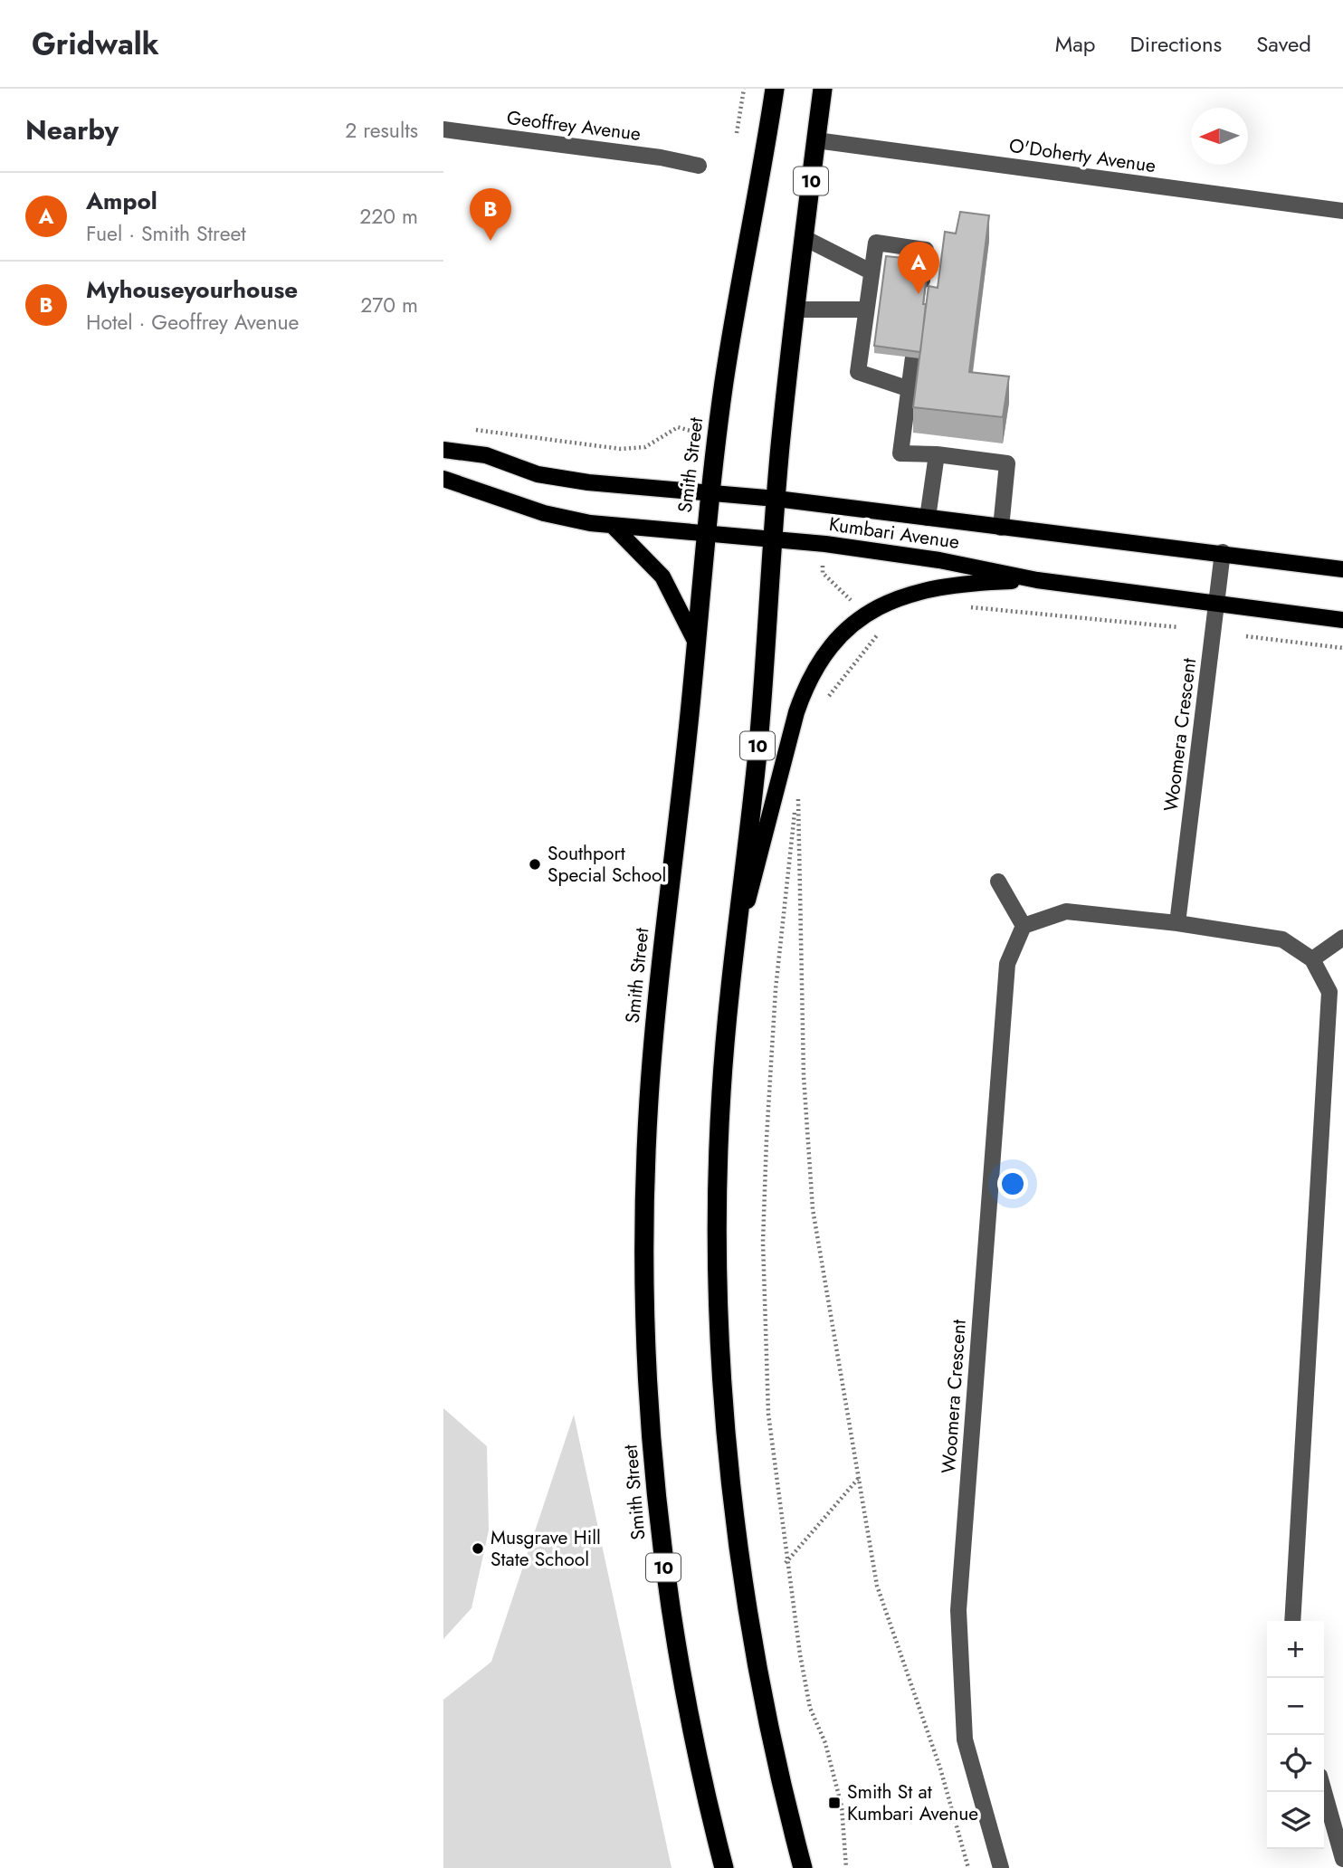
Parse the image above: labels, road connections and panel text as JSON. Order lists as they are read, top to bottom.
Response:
{
  "streets": {
    "highway": ["10", "Smith Street"],
    "main road": ["Kumbari Avenue"],
    "street": ["Geoffrey Avenue", "O'Doherty Avenue", "Woomera Crescent"]
  },
  "crossings": [
    ["O'Doherty Avenue", "10"],
    ["10", "Kumbari Avenue"],
    ["Smith Street", "Kumbari Avenue"],
    ["Kumbari Avenue", "Woomera Crescent"]
  ],
  "places": {
    "other": ["Southport Special School", "Musgrave Hill State School"],
    "transit": ["Smith St at Kumbari Avenue"]
  },
  "north": "left",
  "page": {
    "header": "Gridwalk",
    "nav": ["Map", "Directions", "Saved"],
    "heading": ["Nearby", "2 results"],
    "list": [
      {
        "mark": "A",
        "name": "Ampol",
        "note": "Fuel · Smith Street",
        "value": "220 m"
      },
      {
        "mark": "B",
        "name": "Myhouseyourhouse",
        "note": "Hotel · Geoffrey Avenue",
        "value": "270 m"
      }
    ],
    "pins": ["B", "A"],
    "map_buttons": ["+", "−"]
  }
}
